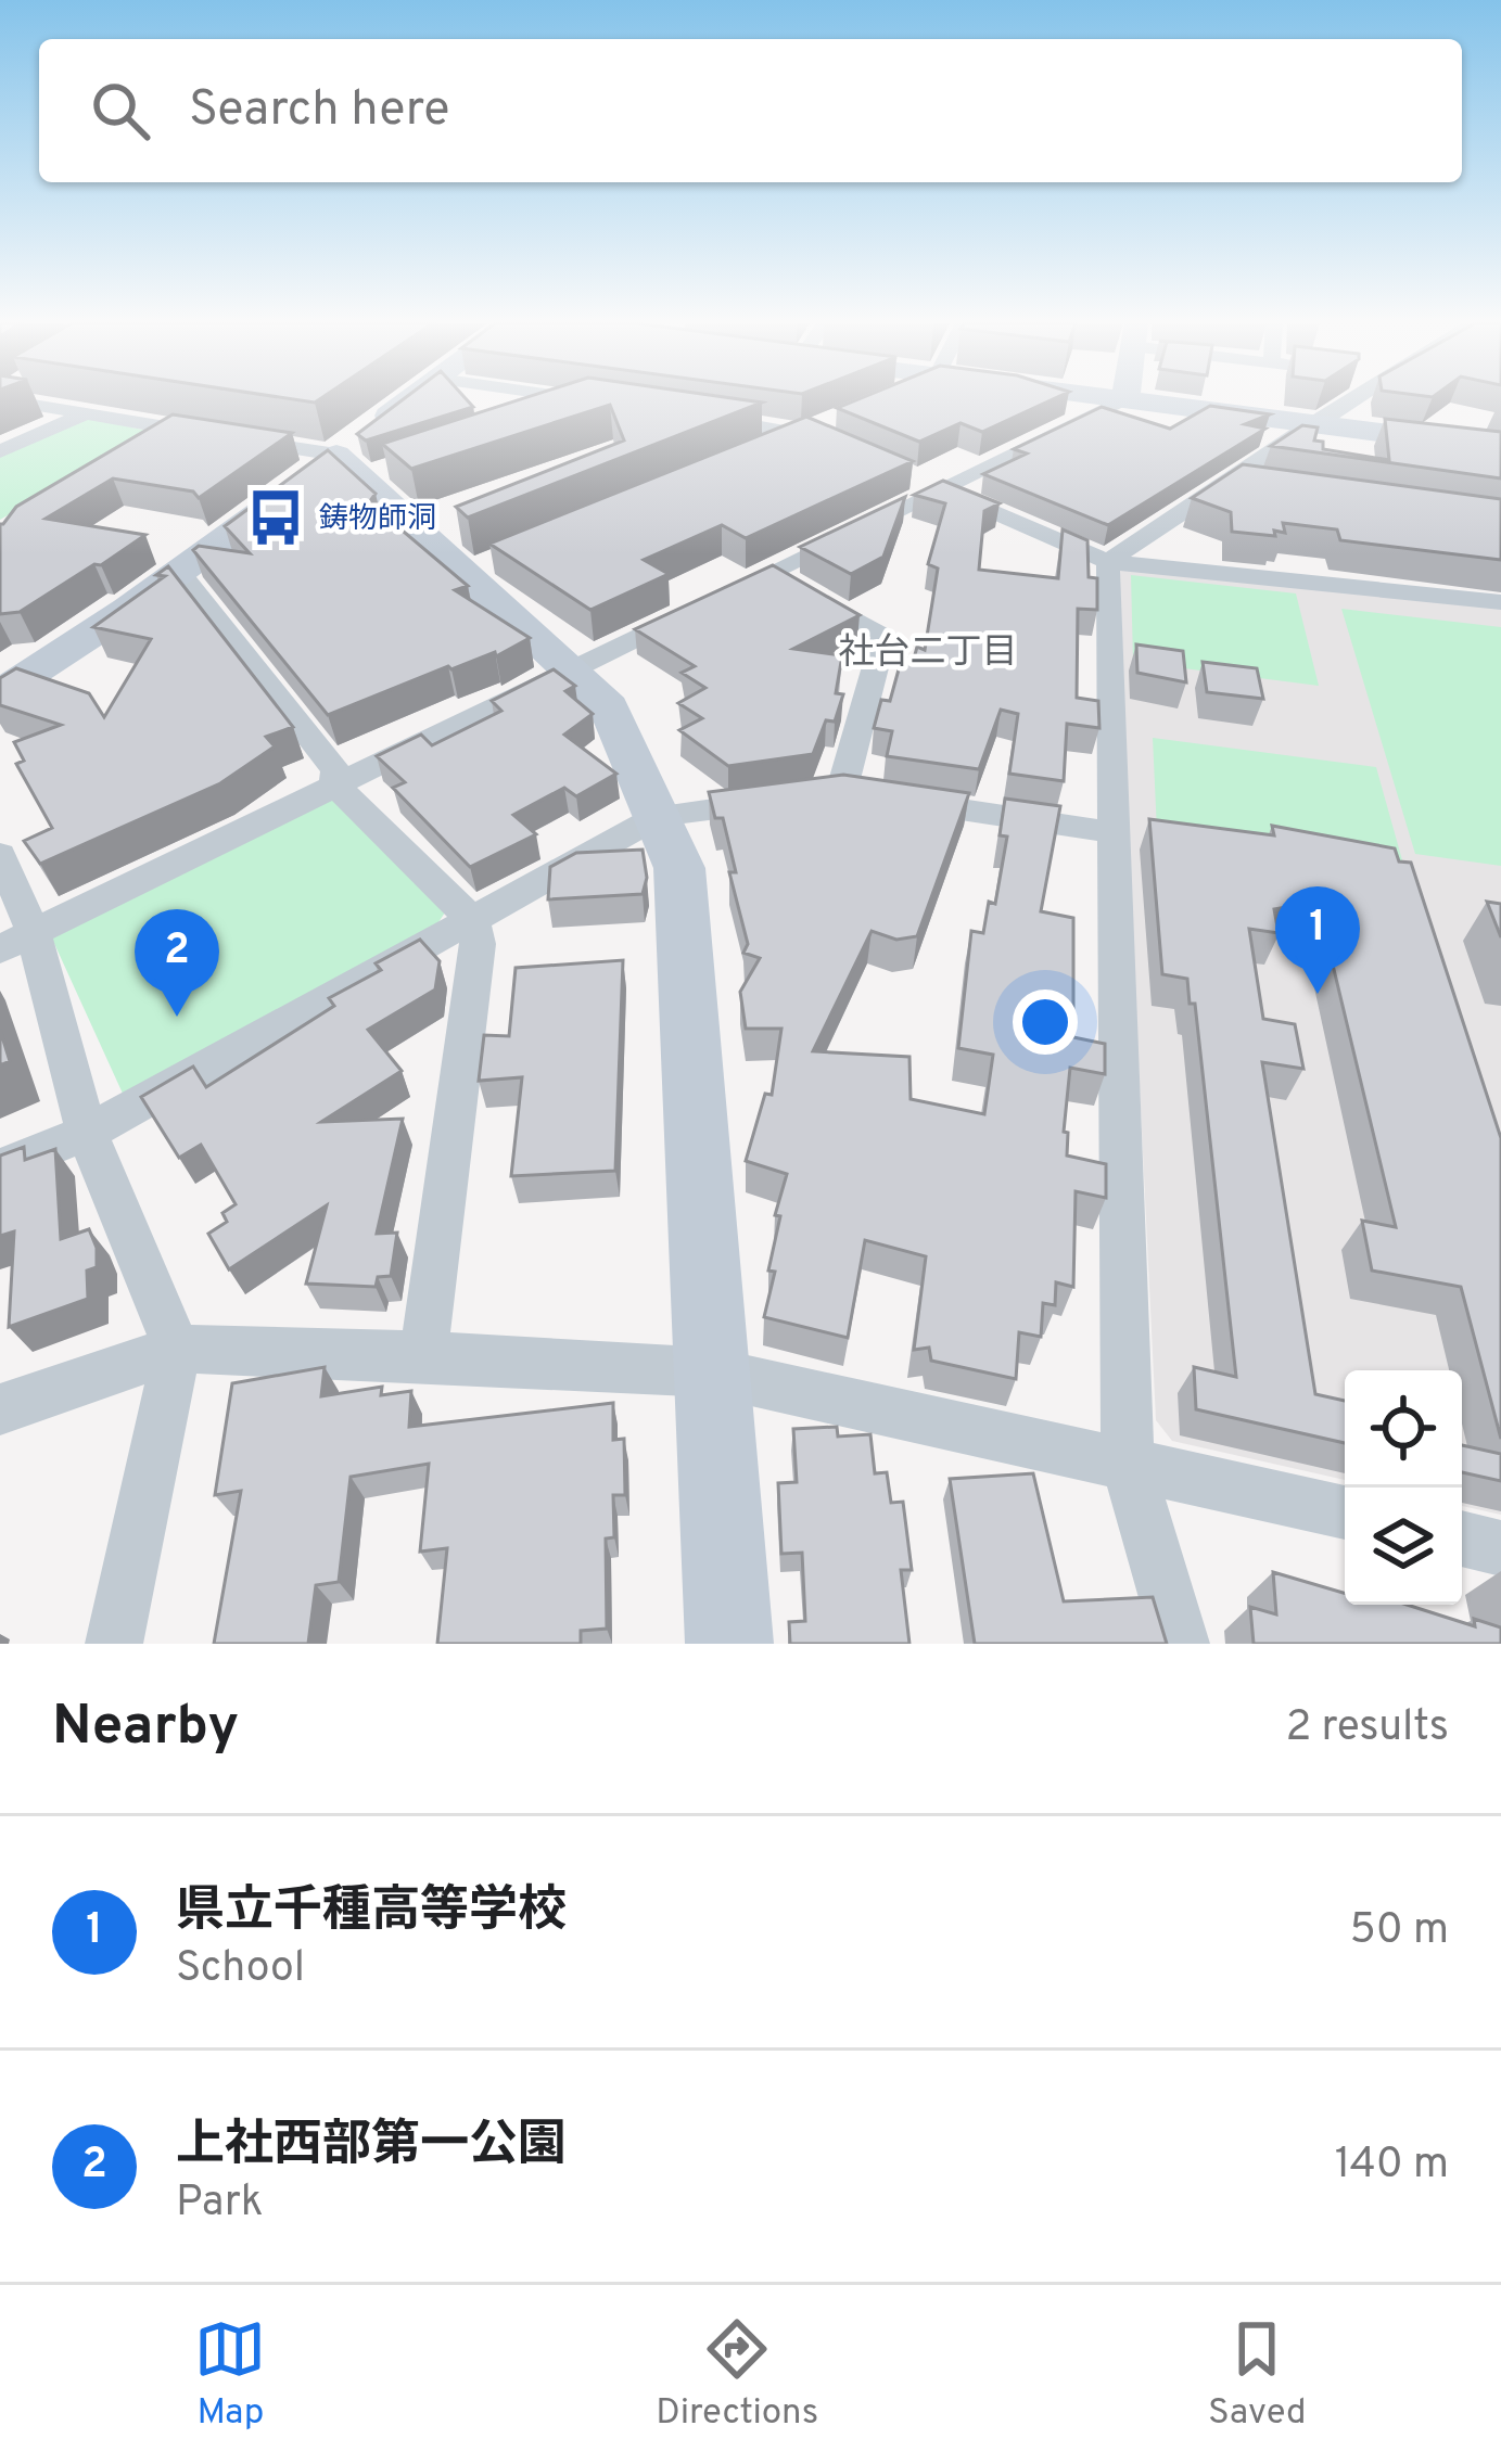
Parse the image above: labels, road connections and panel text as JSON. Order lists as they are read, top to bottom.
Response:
{
  "districts": ["社台二丁目"],
  "places": {
    "bus stop": ["鋳物師洞"]
  },
  "page": {
    "search": "Search here",
    "pins": ["1", "2"],
    "heading": ["Nearby", "2 results"],
    "list": [
      {
        "mark": "1",
        "name": "県立千種高等学校",
        "note": "School",
        "value": "50 m"
      },
      {
        "mark": "2",
        "name": "上社西部第一公園",
        "note": "Park",
        "value": "140 m"
      }
    ],
    "nav": ["Map", "Directions", "Saved"]
  }
}
